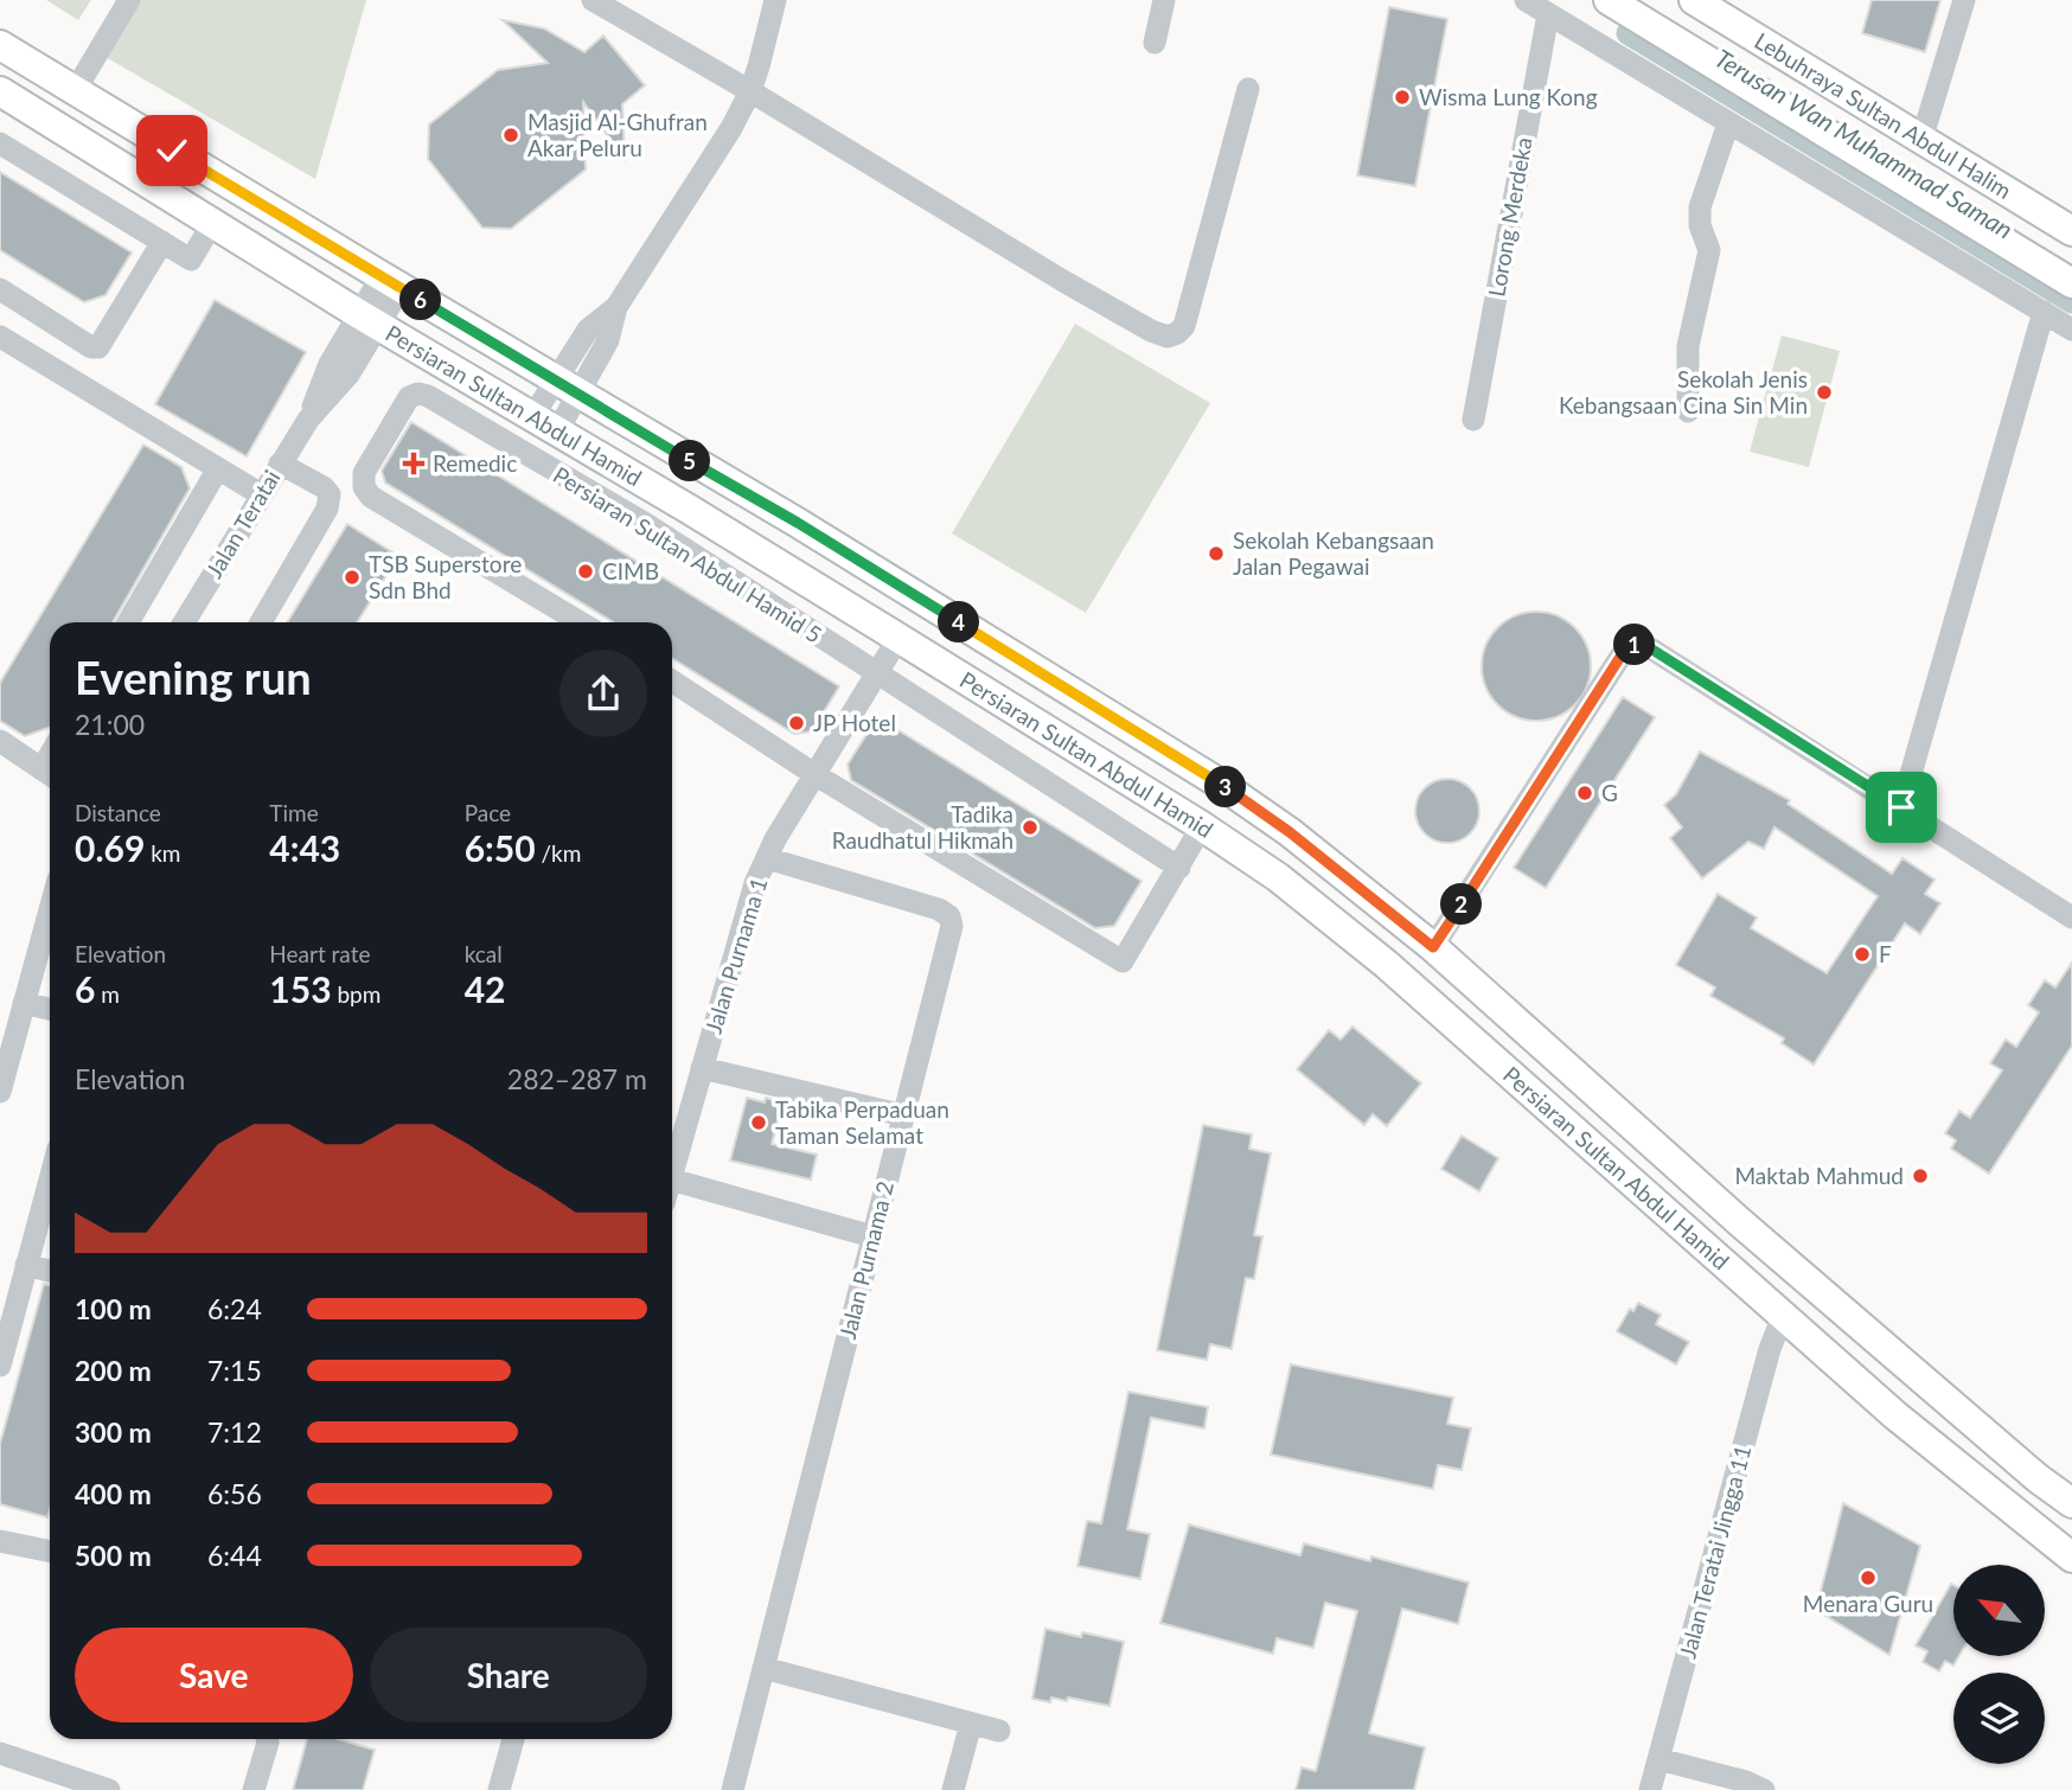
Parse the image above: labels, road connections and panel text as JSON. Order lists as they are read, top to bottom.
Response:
{
  "streets": {
    "main road": ["Lebuhraya Sultan Abdul Halim", "Persiaran Sultan Abdul Hamid"],
    "street": [
      "Lorong Merdeka",
      "Jalan Teratai",
      "Persiaran Sultan Abdul Hamid 5",
      "Jalan Purnama 1",
      "Jalan Purnama 2",
      "Jalan Teratai Jingga 11"
    ]
  },
  "crossings": [
    ["Persiaran Sultan Abdul Hamid", "Jalan Teratai"],
    ["Persiaran Sultan Abdul Hamid", "Jalan Purnama 1"],
    ["Persiaran Sultan Abdul Hamid", "Jalan Teratai Jingga 11"],
    ["Persiaran Sultan Abdul Hamid 5", "Jalan Purnama 1"],
    ["Jalan Purnama 1", "Jalan Purnama 2"]
  ],
  "water": ["Terusan Wan Muhammad Saman"],
  "places": {
    "other": [
      "Wisma Lung Kong",
      "Masjid Al-Ghufran Akar Peluru",
      "Sekolah Jenis Kebangsaan Cina Sin Min",
      "Sekolah Kebangsaan Jalan Pegawai",
      "CIMB",
      "TSB Superstore Sdn Bhd",
      "JP Hotel",
      "G",
      "Tadika Raudhatul Hikmah",
      "F",
      "Tabika Perpaduan Taman Selamat",
      "Maktab Mahmud",
      "Menara Guru"
    ],
    "health": ["Remedic"]
  },
  "north": "top left",
  "page": {
    "pins": [
      "6",
      "5",
      "4",
      "1",
      "3",
      "2"
    ],
    "heading": ["Evening run", "21:00"],
    "stats": [
      ["Distance", "0.69 km"],
      ["Time", "4:43"],
      ["Pace", "6:50 /km"],
      ["Elevation", "6 m"],
      ["Heart rate", "153 bpm"],
      ["kcal", "42"]
    ],
    "chart": ["Elevation", "282–287 m"],
    "list": [
      {
        "name": "100 m",
        "note": "6:24"
      },
      {
        "name": "200 m",
        "note": "7:15"
      },
      {
        "name": "300 m",
        "note": "7:12"
      },
      {
        "name": "400 m",
        "note": "6:56"
      },
      {
        "name": "500 m",
        "note": "6:44"
      }
    ],
    "buttons": ["Save", "Share"]
  }
}
